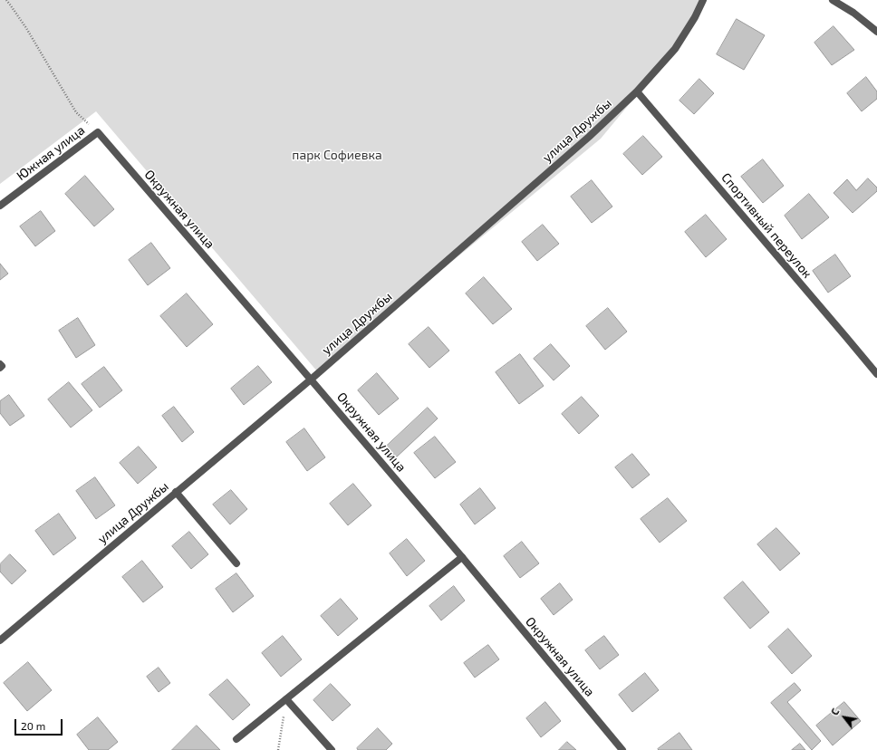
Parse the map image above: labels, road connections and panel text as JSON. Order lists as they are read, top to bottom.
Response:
{
  "streets": {
    "street": [
      "улица Дружбы",
      "Южная улица",
      "Окружная улица",
      "Спортивный переулок"
    ]
  },
  "crossings": [
    ["улица Дружбы", "Окружная улица"],
    ["улица Дружбы", "Спортивный переулок"],
    ["Южная улица", "Окружная улица"]
  ],
  "parks": ["парк Софиевка"],
  "scale_bar": "20 m",
  "north": "top left"
}
